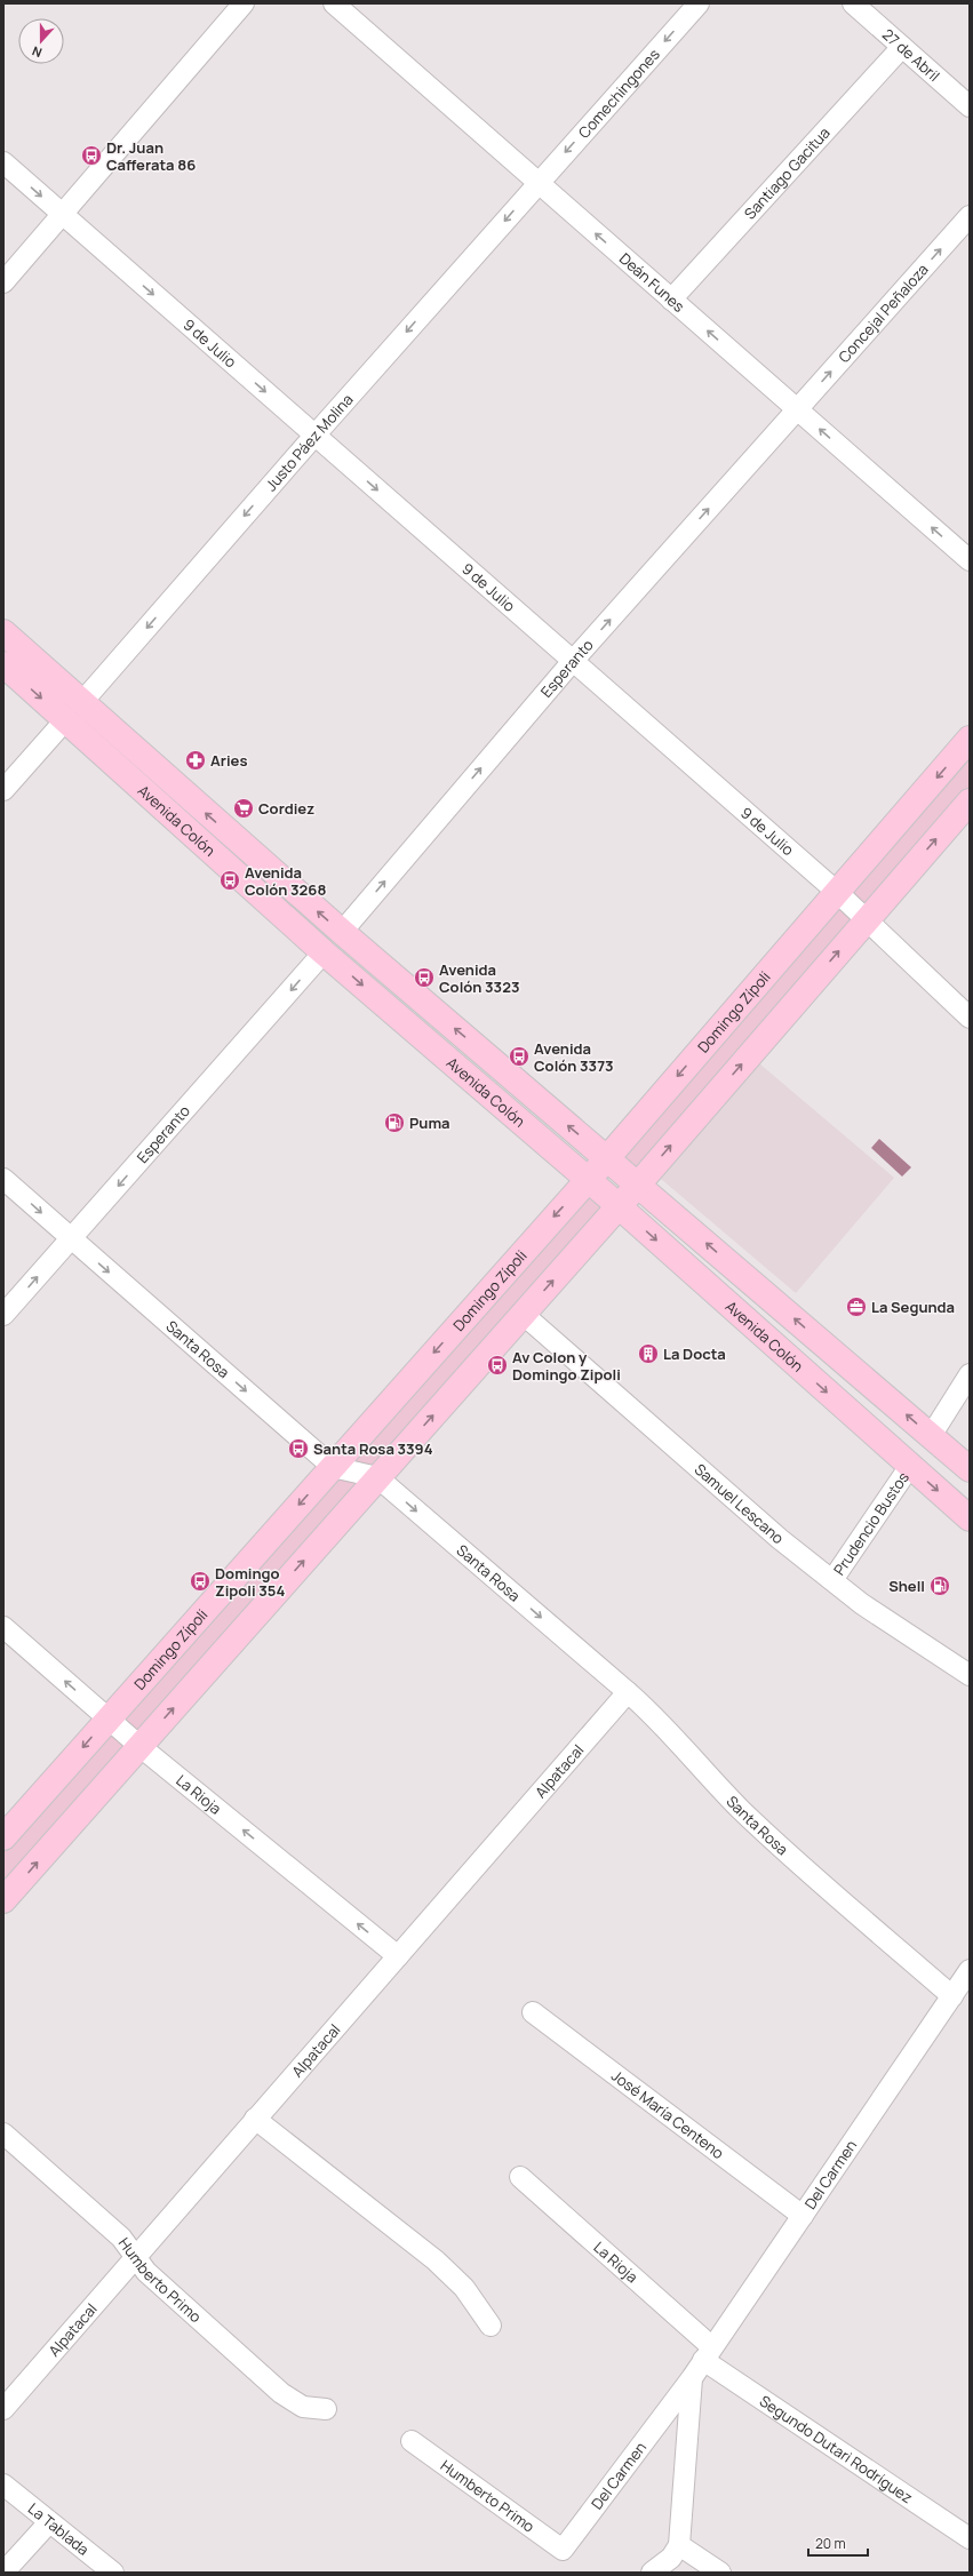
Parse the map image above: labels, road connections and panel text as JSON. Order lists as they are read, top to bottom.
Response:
{
  "streets": {
    "main road": ["Avenida Colón", "Domingo Zípoli"],
    "street": [
      "27 de Abril",
      "Comechingones",
      "Santiago Gacitua",
      "Deán Funes",
      "Concejal Peñaloza",
      "9 de Julio",
      "Justo Páez Molina",
      "Esperanto",
      "Santa Rosa",
      "Samuel Lescano",
      "Prudencio Bustos",
      "Alpatacal",
      "La Rioja",
      "José María Centeno",
      "Del Carmen",
      "Humberto Primo",
      "Segundo Dutari Rodríguez",
      "La Tablada"
    ]
  },
  "crossings": [
    ["27 de Abril", "Santiago Gacitua"],
    ["Comechingones", "Deán Funes"],
    ["Comechingones", "Justo Páez Molina"],
    ["Santiago Gacitua", "Deán Funes"],
    ["Deán Funes", "Concejal Peñaloza"],
    ["Deán Funes", "Justo Páez Molina"],
    ["Deán Funes", "Esperanto"],
    ["Concejal Peñaloza", "Esperanto"],
    ["9 de Julio", "Justo Páez Molina"],
    ["9 de Julio", "Esperanto"],
    ["9 de Julio", "Domingo Zípoli"],
    ["Justo Páez Molina", "Avenida Colón"],
    ["Esperanto", "Avenida Colón"],
    ["Esperanto", "Santa Rosa"],
    ["Avenida Colón", "Domingo Zípoli"],
    ["Avenida Colón", "Prudencio Bustos"],
    ["Domingo Zípoli", "Santa Rosa"],
    ["Domingo Zípoli", "La Rioja"],
    ["Santa Rosa", "Alpatacal"],
    ["Santa Rosa", "Del Carmen"],
    ["Samuel Lescano", "Prudencio Bustos"],
    ["Alpatacal", "La Rioja"],
    ["Alpatacal", "Humberto Primo"],
    ["La Rioja", "Del Carmen"],
    ["La Rioja", "Segundo Dutari Rodríguez"],
    ["José María Centeno", "Del Carmen"],
    ["Del Carmen", "Humberto Primo"],
    ["Del Carmen", "Segundo Dutari Rodríguez"]
  ],
  "one_way": [
    "Comechingones",
    "Deán Funes",
    "Concejal Peñaloza",
    "9 de Julio",
    "Justo Páez Molina",
    "Santa Rosa",
    "La Rioja"
  ],
  "places": {
    "bus stop": [
      "Dr. Juan Cafferata 86",
      "Avenida Colón 3268",
      "Avenida Colón 3323",
      "Avenida Colón 3373",
      "Av Colon y Domingo Zipoli",
      "Santa Rosa 3394",
      "Domingo Zipoli 354"
    ],
    "pharmacy": ["Aries"],
    "supermarket": ["Cordiez"],
    "fuel station": ["Puma", "Shell"],
    "office": ["La Segunda"],
    "building": ["La Docta"]
  },
  "scale_bar": "20 m",
  "north": "bottom"
}
